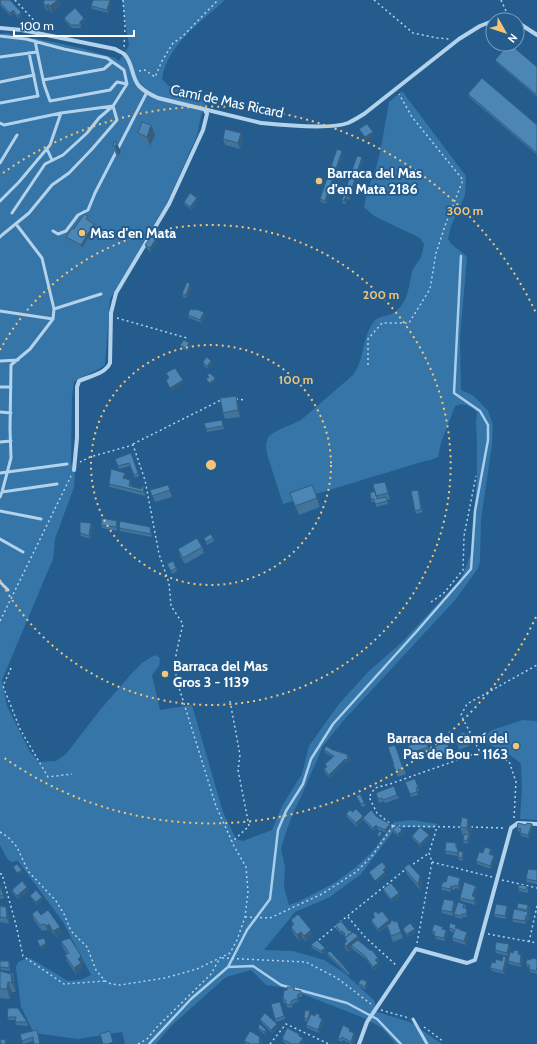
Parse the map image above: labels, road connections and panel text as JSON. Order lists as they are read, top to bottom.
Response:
{
  "streets": {
    "street": ["Camí de Mas Ricard"]
  },
  "places": [
    "Barraca del Mas d'en Mata 2186",
    "Mas d'en Mata",
    "Barraca del Mas Gros 3 - 1139",
    "Barraca del camí del Pas de Bou - 1163"
  ],
  "scale_bar": "100 m",
  "north": "bottom right",
  "rings": ["300 m", "200 m", "100 m"]
}
